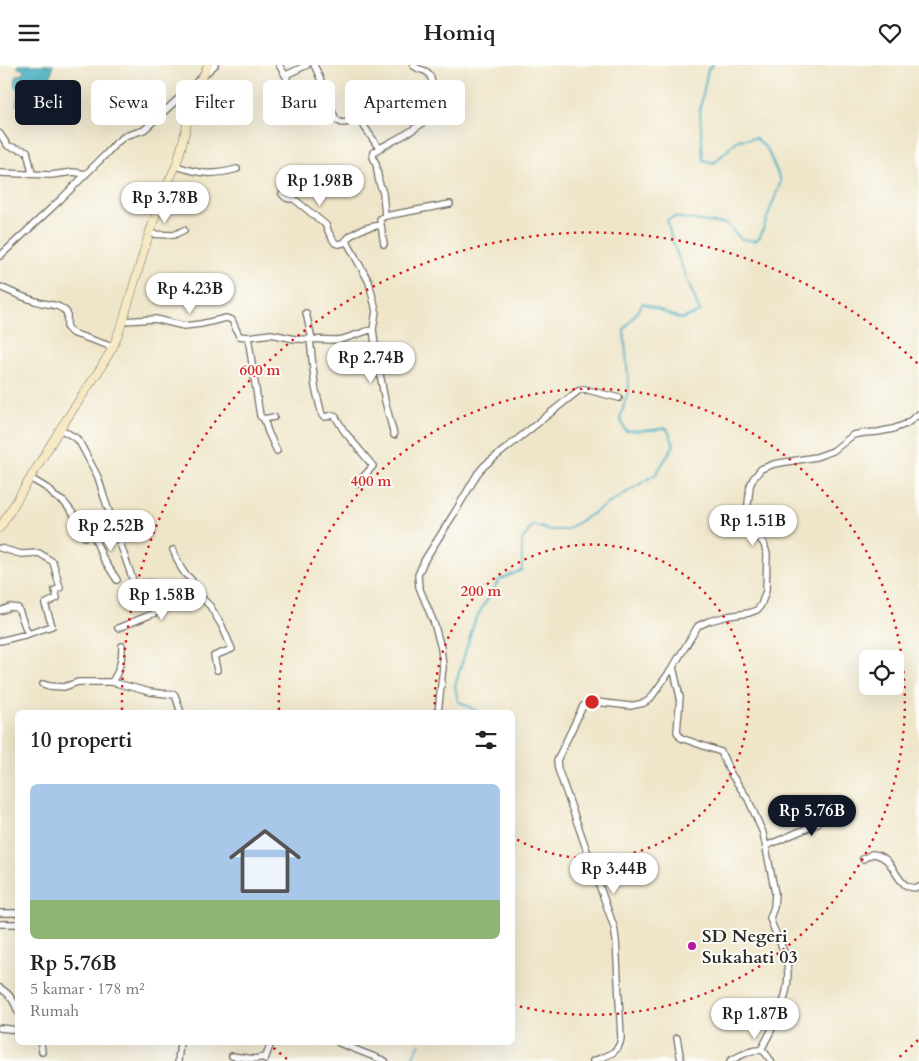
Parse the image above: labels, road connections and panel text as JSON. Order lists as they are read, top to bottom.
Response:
{
  "places": ["SD Negeri Sukahati 03"],
  "page": {
    "header": "Homiq",
    "chip": [
      "Beli",
      "Sewa",
      "Filter",
      "Baru",
      "Apartemen"
    ],
    "price": [
      "Rp 1.98B",
      "Rp 3.78B",
      "Rp 4.23B",
      "Rp 2.74B",
      "Rp 1.51B",
      "Rp 2.52B",
      "Rp 1.58B",
      "Rp 5.76B",
      "Rp 3.44B",
      "Rp 1.87B"
    ],
    "heading": "10 properti",
    "list": [
      {
        "name": "Rp 5.76B",
        "note": "5 kamar · 178 m² · Rumah"
      }
    ]
  },
  "rings": ["600 m", "400 m", "200 m"]
}
